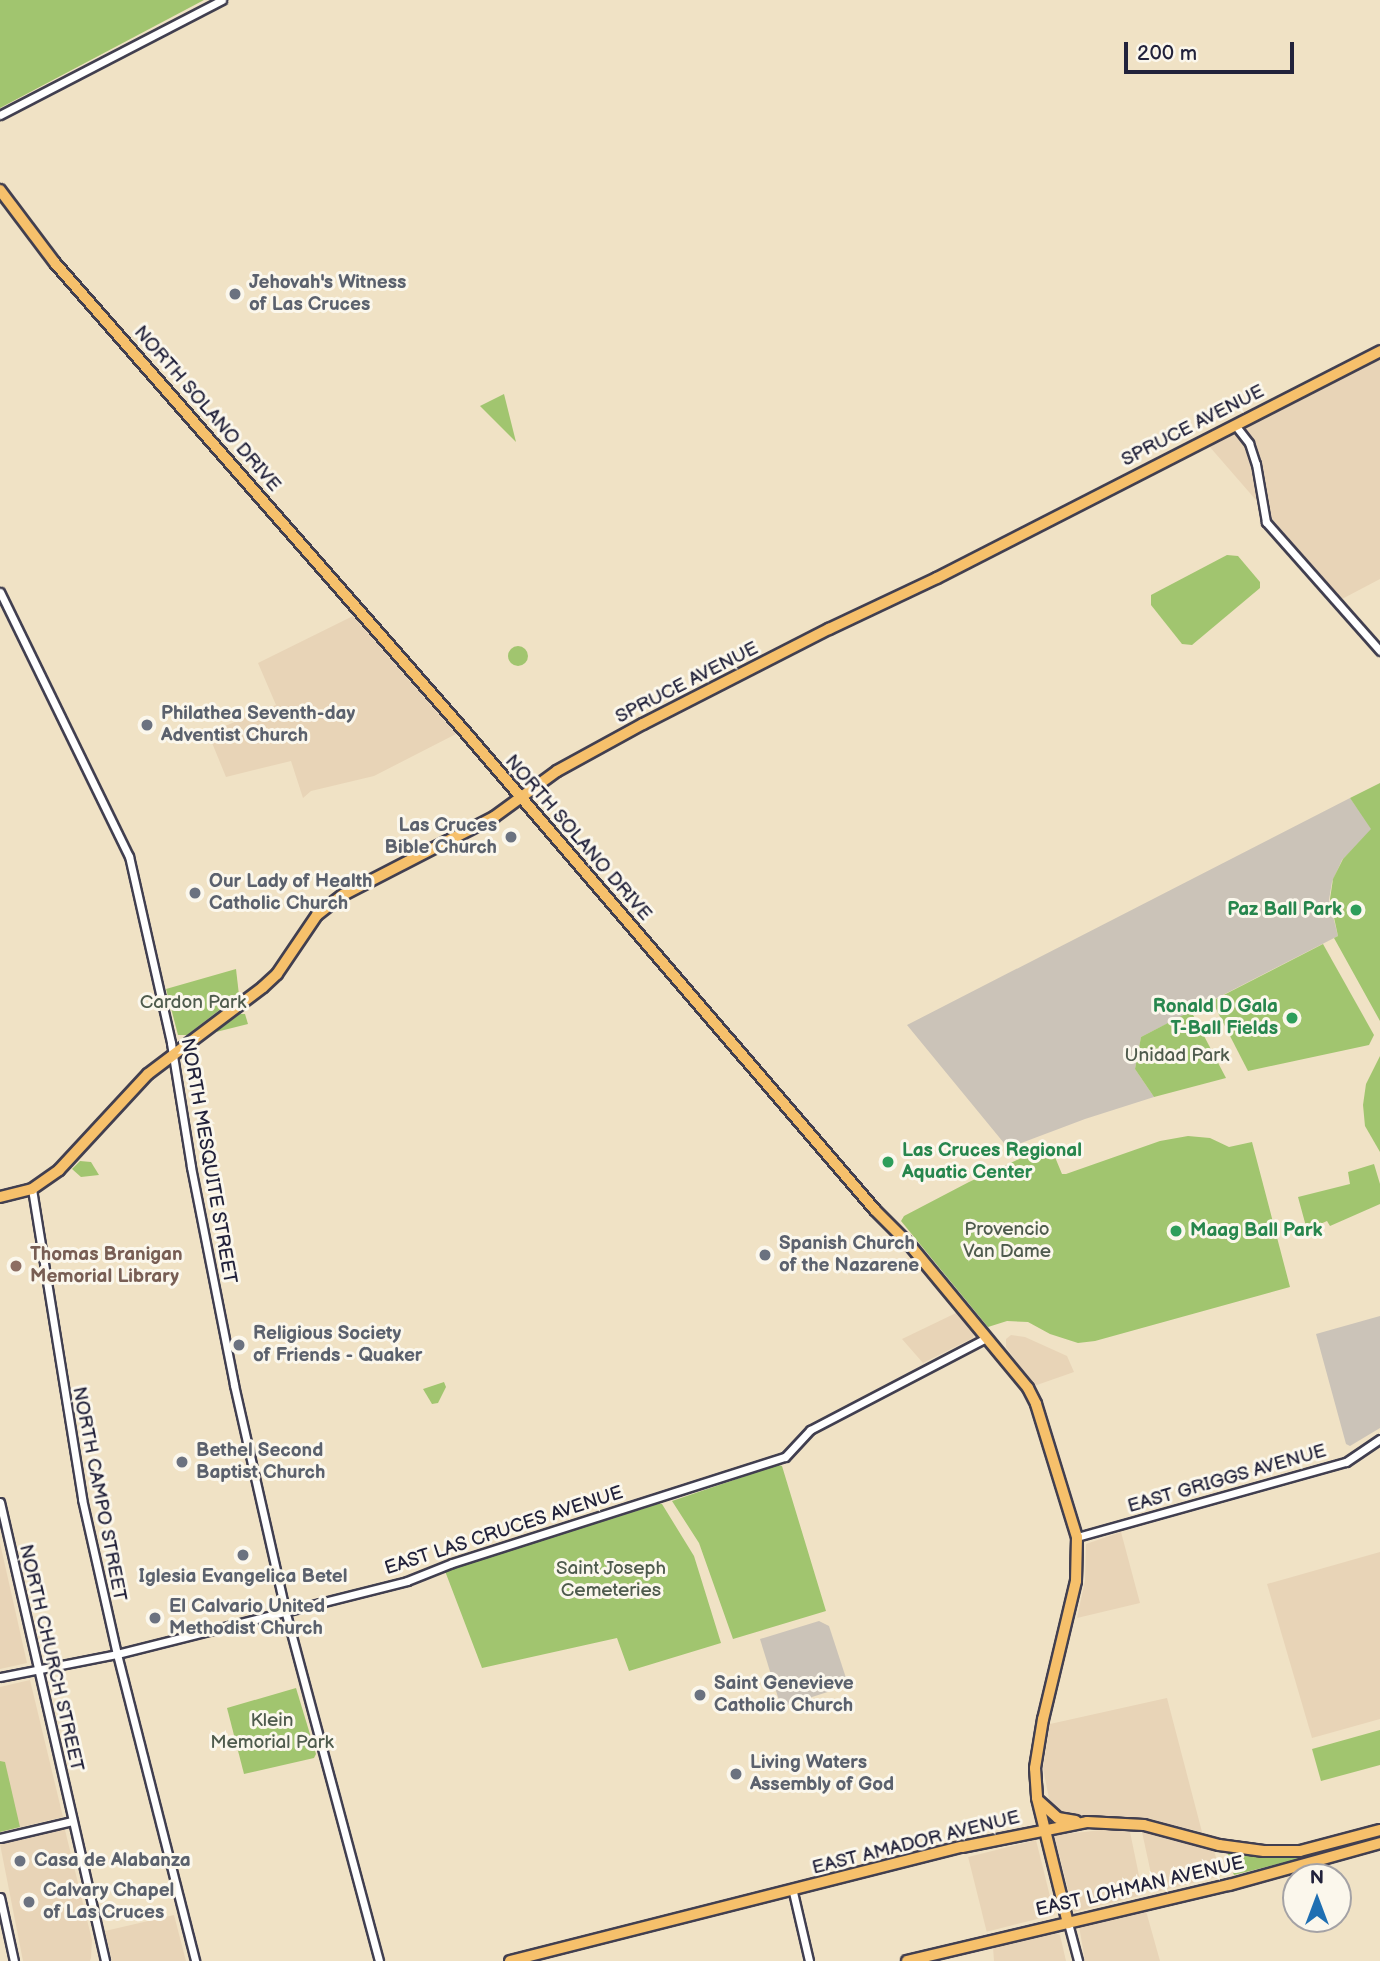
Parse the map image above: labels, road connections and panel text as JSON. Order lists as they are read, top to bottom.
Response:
{
  "streets": {
    "main road": [
      "NORTH SOLANO DRIVE",
      "SPRUCE AVENUE",
      "EAST AMADOR AVENUE",
      "EAST LOHMAN AVENUE"
    ],
    "street": [
      "NORTH MESQUITE STREET",
      "EAST GRIGGS AVENUE",
      "NORTH CAMPO STREET",
      "EAST LAS CRUCES AVENUE",
      "NORTH CHURCH STREET"
    ]
  },
  "crossings": [
    ["NORTH SOLANO DRIVE", "SPRUCE AVENUE"],
    ["NORTH SOLANO DRIVE", "EAST GRIGGS AVENUE"],
    ["NORTH SOLANO DRIVE", "EAST LAS CRUCES AVENUE"],
    ["NORTH SOLANO DRIVE", "EAST AMADOR AVENUE"],
    ["NORTH SOLANO DRIVE", "EAST LOHMAN AVENUE"],
    ["SPRUCE AVENUE", "NORTH MESQUITE STREET"],
    ["SPRUCE AVENUE", "NORTH CAMPO STREET"],
    ["NORTH MESQUITE STREET", "EAST LAS CRUCES AVENUE"],
    ["NORTH CAMPO STREET", "EAST LAS CRUCES AVENUE"],
    ["EAST LAS CRUCES AVENUE", "NORTH CHURCH STREET"]
  ],
  "parks": [
    "Cardon Park",
    "Unidad Park",
    "Provencio Van Dame",
    "Saint Joseph Cemeteries",
    "Klein Memorial Park"
  ],
  "places": [
    "Jehovah's Witness of Las Cruces",
    "Philathea Seventh-day Adventist Church",
    "Las Cruces Bible Church",
    "Our Lady of Health Catholic Church",
    "Paz Ball Park",
    "Ronald D Gala T-Ball Fields",
    "Las Cruces Regional Aquatic Center",
    "Maag Ball Park",
    "Spanish Church of the Nazarene",
    "Thomas Branigan Memorial Library",
    "Religious Society of Friends - Quaker",
    "Bethel Second Baptist Church",
    "Iglesia Evangelica Betel",
    "El Calvario United Methodist Church",
    "Saint Genevieve Catholic Church",
    "Living Waters Assembly of God",
    "Casa de Alabanza",
    "Calvary Chapel of Las Cruces"
  ],
  "scale_bar": "200 m",
  "north": "top"
}
